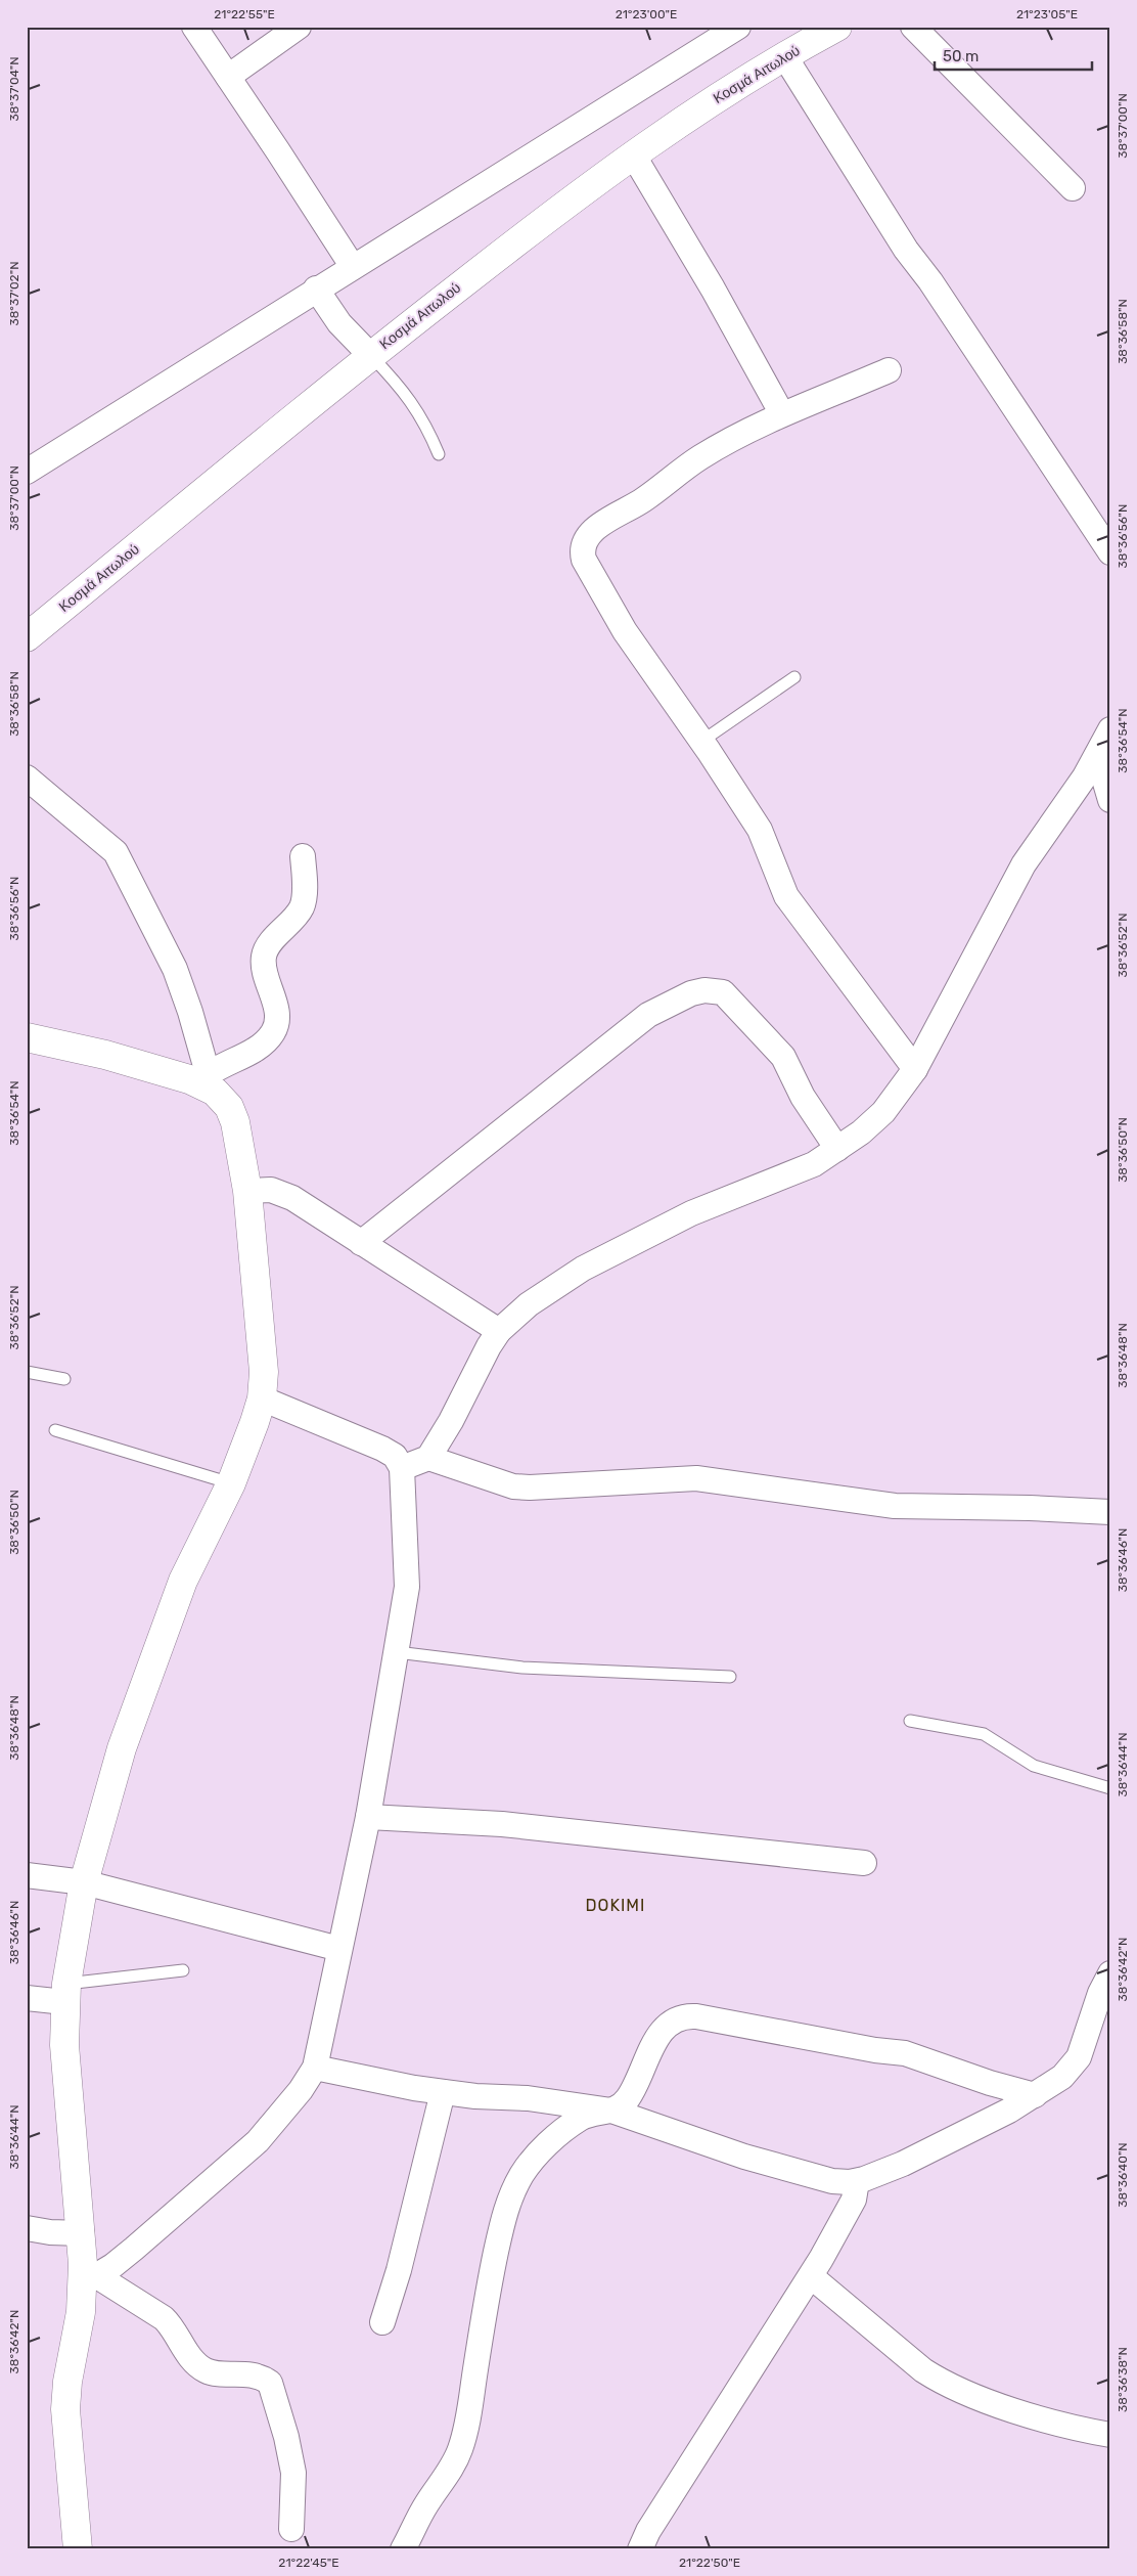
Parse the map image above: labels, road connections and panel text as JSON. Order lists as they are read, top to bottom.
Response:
{
  "streets": {
    "street": ["Κοσμά Αιτωλού"]
  },
  "districts": ["DOKIMI"],
  "scale_bar": "50 m",
  "coordinates": [
    "21°22'55\"E",
    "21°23'00\"E",
    "21°23'05\"E",
    "38°37'04\"N",
    "38°37'00\"N",
    "38°37'02\"N",
    "38°36'58\"N",
    "38°36'56\"N",
    "38°36'54\"N",
    "38°36'52\"N",
    "38°36'50\"N",
    "38°36'48\"N",
    "38°36'46\"N",
    "38°36'44\"N",
    "38°36'42\"N",
    "38°36'40\"N",
    "38°36'38\"N",
    "21°22'45\"E",
    "21°22'50\"E"
  ]
}
